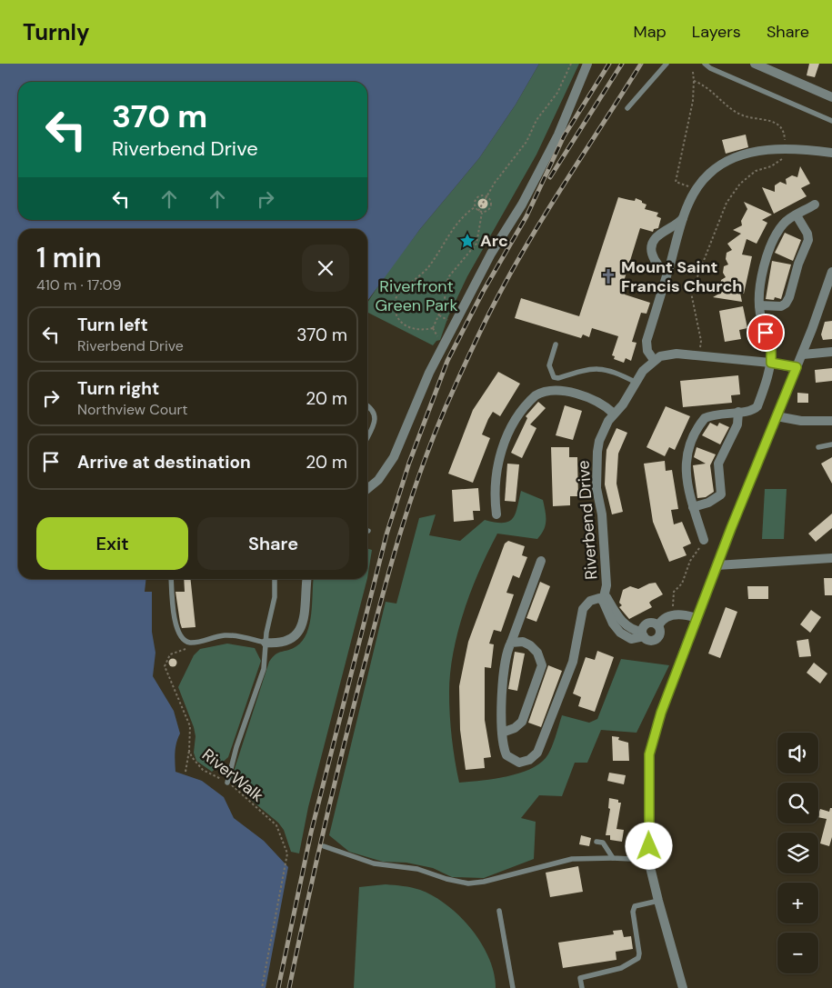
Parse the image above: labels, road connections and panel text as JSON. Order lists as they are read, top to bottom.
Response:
{
  "streets": {
    "street": ["Riverbend Drive"],
    "path": ["RiverWalk"]
  },
  "parks": ["Riverfront Green Park"],
  "places": {
    "place": ["Arc"],
    "church": ["Mount Saint Francis Church"]
  },
  "page": {
    "header": "Turnly",
    "nav": ["Map", "Layers", "Share"],
    "turn": ["370 m", "Riverbend Drive"],
    "heading": ["1 min", "410 m · 17:09"],
    "list": [
      {
        "name": "Turn left",
        "note": "Riverbend Drive",
        "value": "370 m"
      },
      {
        "name": "Turn right",
        "note": "Northview Court",
        "value": "20 m"
      },
      {
        "name": "Arrive at destination",
        "value": "20 m"
      }
    ],
    "buttons": ["Exit", "Share"],
    "map_buttons": ["+", "−"]
  }
}
